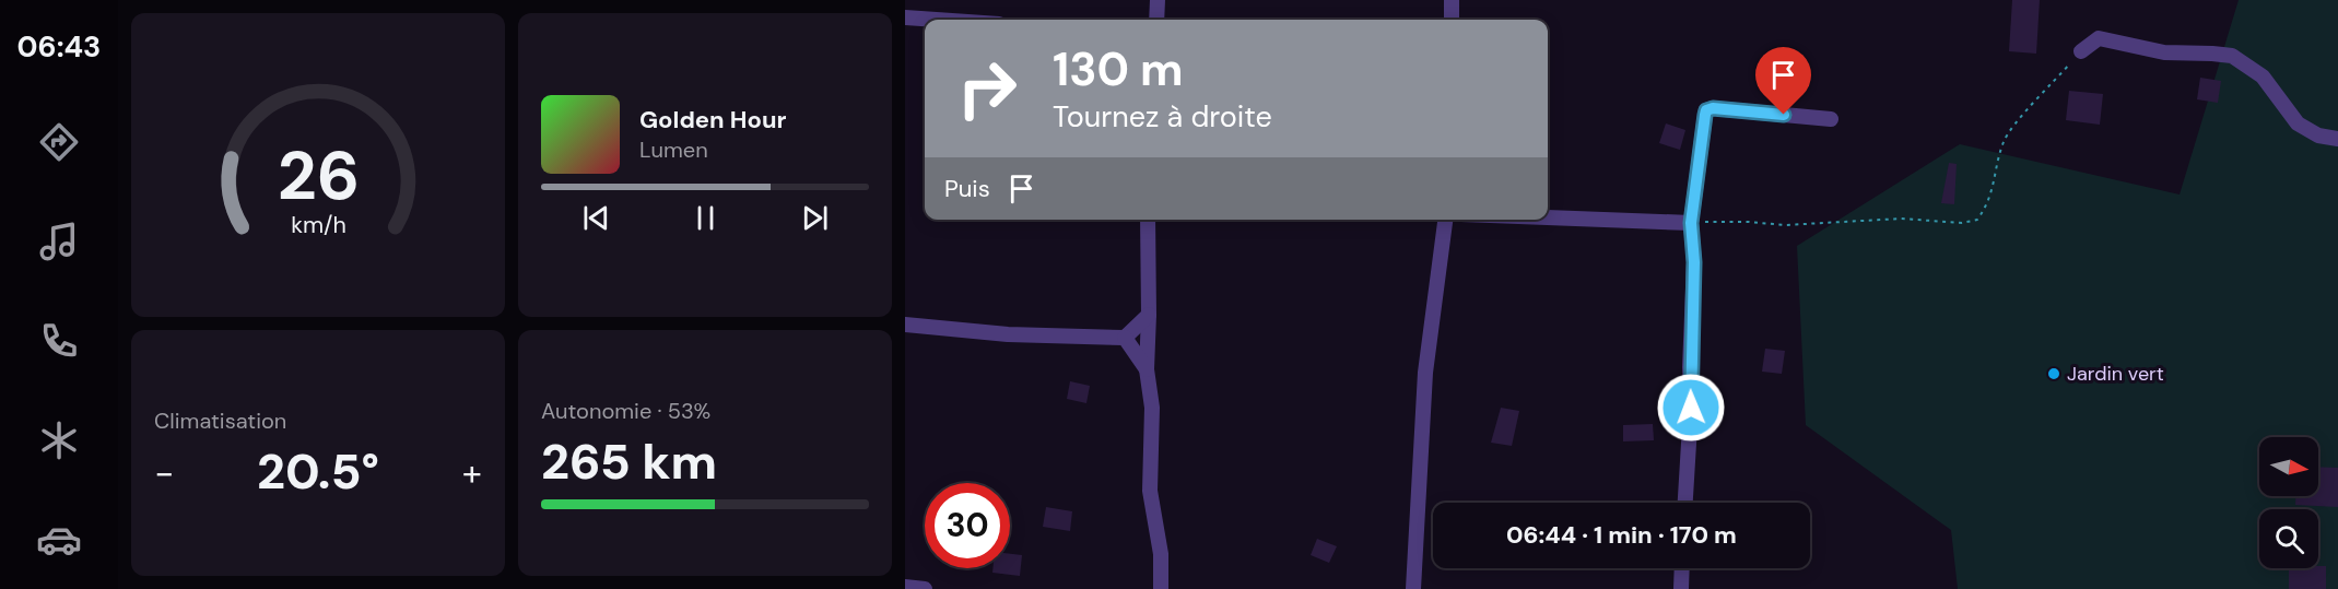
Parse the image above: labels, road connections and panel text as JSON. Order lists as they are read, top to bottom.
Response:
{
  "places": ["Jardin vert"],
  "north": "right",
  "page": {
    "tabs": "06:43",
    "turn": ["130 m", "Tournez à droite"],
    "song": ["Golden Hour", "Lumen"],
    "then": "Puis",
    "tile": [
      "Climatisation",
      ["Autonomie · 53%", "265 km"]
    ],
    "heat": ["−", "20.5°", "+"],
    "limit": "30",
    "trip": "06:44 · 1 min · 170 m",
    "gauge": ["26", "km/h"]
  }
}
